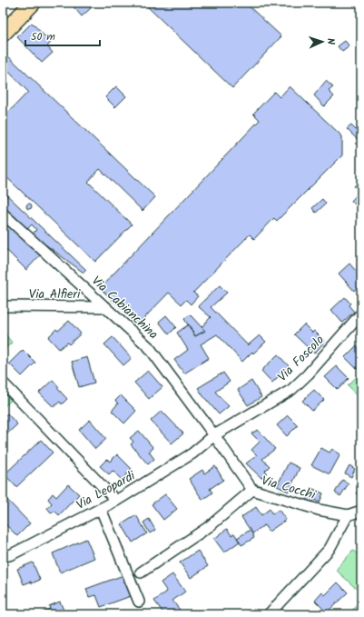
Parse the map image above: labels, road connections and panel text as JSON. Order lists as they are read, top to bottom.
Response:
{
  "streets": {
    "street": [
      "Via Alfieri",
      "Via Cabianchina",
      "Via Foscolo",
      "Via Cocchi",
      "Via Leopardi"
    ]
  },
  "crossings": [
    ["Via Alfieri", "Via Cabianchina"],
    ["Via Cabianchina", "Via Foscolo"],
    ["Via Cabianchina", "Via Cocchi"],
    ["Via Cabianchina", "Via Leopardi"],
    ["Via Foscolo", "Via Cocchi"],
    ["Via Foscolo", "Via Leopardi"],
    ["Via Cocchi", "Via Leopardi"]
  ],
  "scale_bar": "50 m",
  "north": "right"
}
